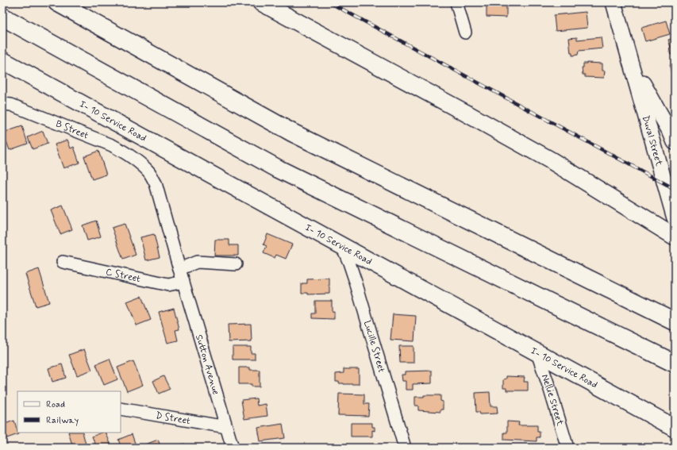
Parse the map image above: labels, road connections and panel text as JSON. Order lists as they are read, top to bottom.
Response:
{
  "streets": {
    "main road": ["I- 10 Service Road"],
    "street": [
      "B Street",
      "Duval Street",
      "C Street",
      "Lucille Street",
      "Sutton Avenue",
      "Nellie Street",
      "D Street"
    ]
  },
  "crossings": [
    ["I- 10 Service Road", "Lucille Street"],
    ["I- 10 Service Road", "Nellie Street"],
    ["B Street", "Sutton Avenue"],
    ["C Street", "Sutton Avenue"],
    ["Sutton Avenue", "D Street"]
  ],
  "legend": ["Road", "Railway"]
}
